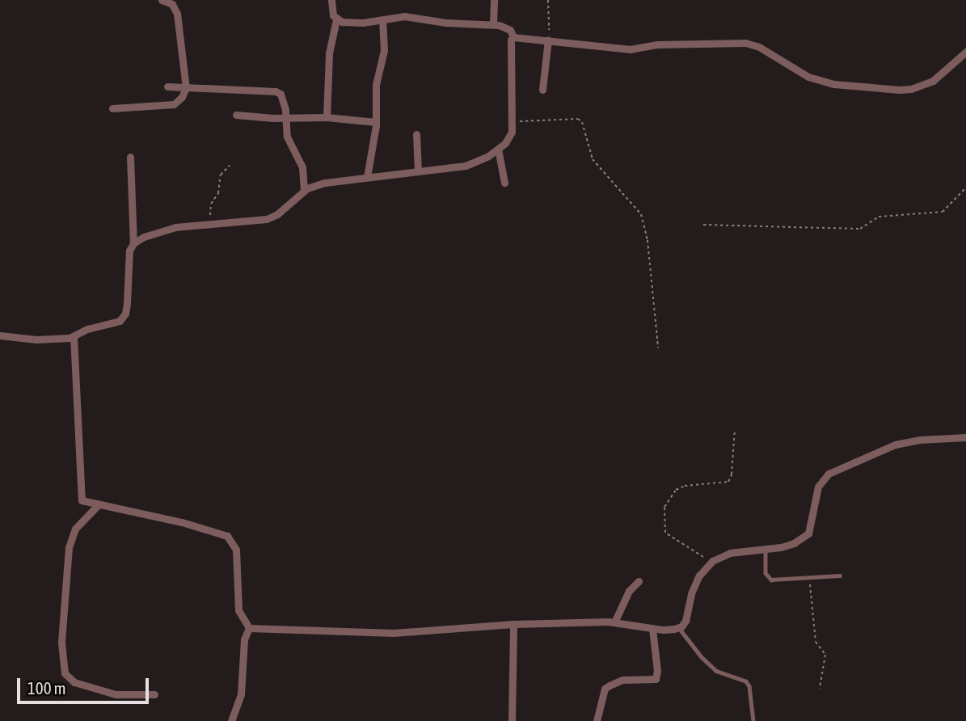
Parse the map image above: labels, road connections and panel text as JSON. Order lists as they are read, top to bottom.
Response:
{
  "scale_bar": "100 m"
}
